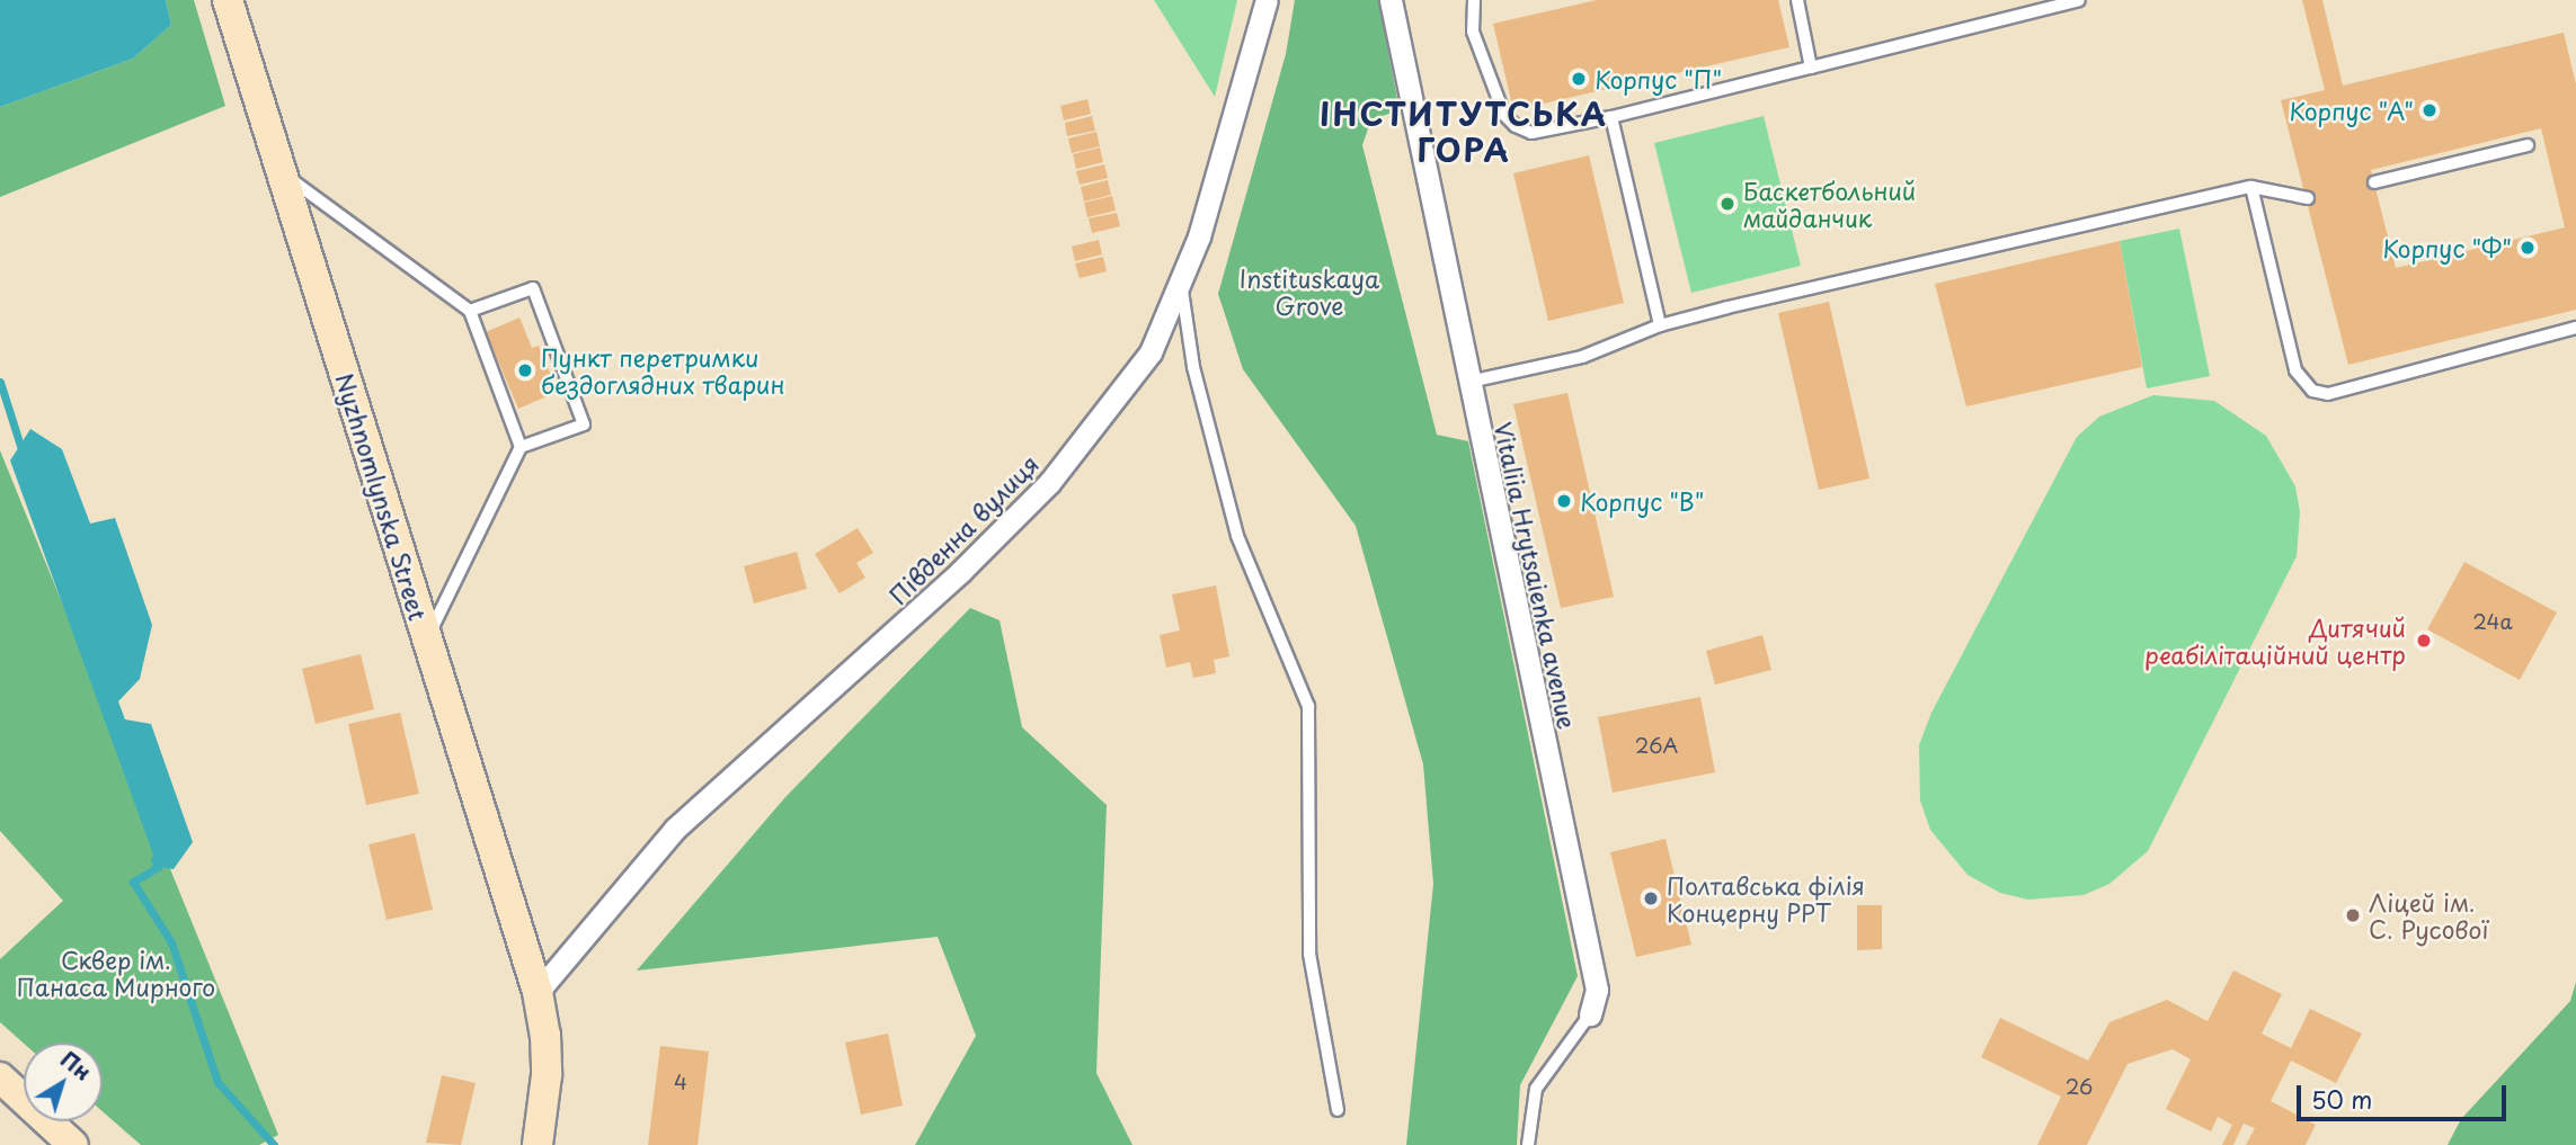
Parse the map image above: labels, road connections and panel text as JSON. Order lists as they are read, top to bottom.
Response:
{
  "streets": {
    "main road": ["Nyzhnomlynska Street"],
    "street": ["Південна вулиця", "Vitaliia Hrytsaienka avenue"]
  },
  "crossings": [
    ["Nyzhnomlynska Street", "Південна вулиця"]
  ],
  "districts": ["ІНСТИТУТСЬКА ГОРА"],
  "parks": ["Іnstituskaya Grove", "Сквер ім. Панаса Мирного"],
  "places": [
    "Корпус \"П\"",
    "Корпус \"А\"",
    "Баскетбольний майданчик",
    "Корпус \"Ф\"",
    "Пункт перетримки бездоглядних тварин",
    "Корпус \"В\"",
    "Дитячий реабілітаційний центр",
    "Полтавська філія Концерну РРТ",
    "Ліцей ім. С. Русової"
  ],
  "house_numbers": [
    "24а",
    "26А",
    "4",
    "26"
  ],
  "scale_bar": "50 m",
  "north": "top right"
}
